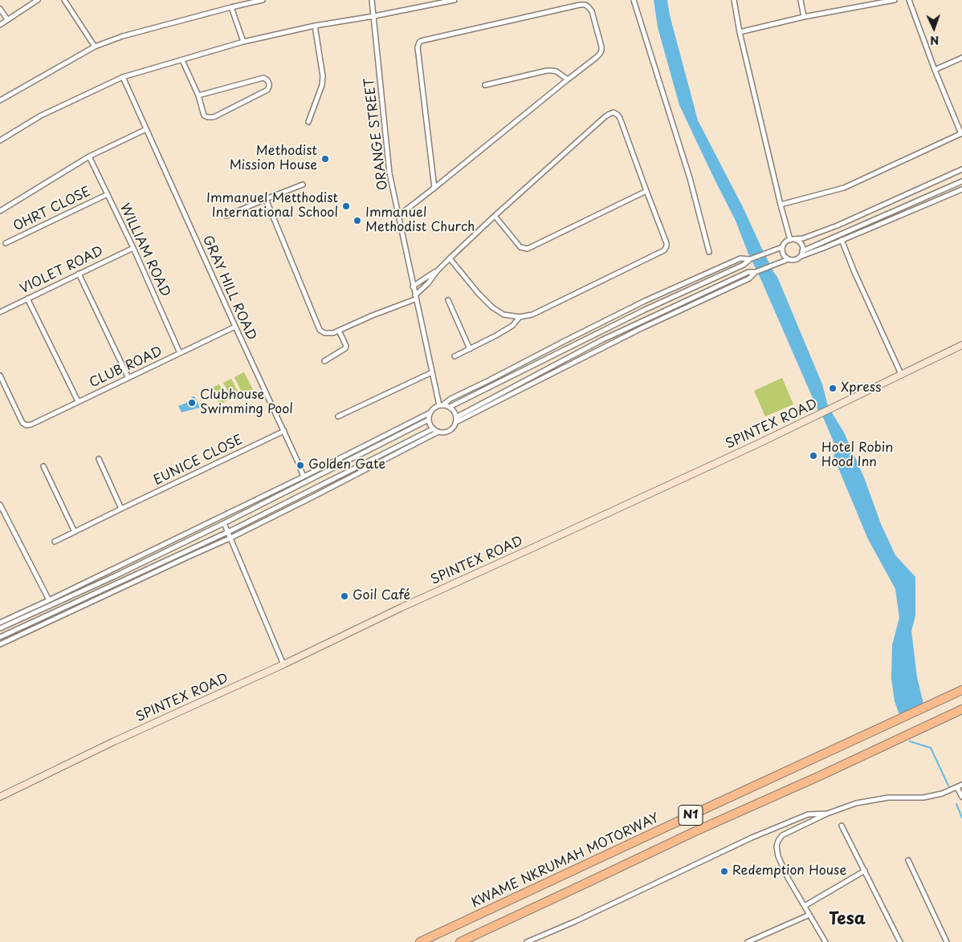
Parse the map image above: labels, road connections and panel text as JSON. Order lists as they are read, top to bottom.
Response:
{
  "streets": {
    "highway": ["N1", "KWAME NKRUMAH MOTORWAY"],
    "main road": ["SPINTEX ROAD"],
    "street": [
      "ORANGE STREET",
      "OHRT CLOSE",
      "WILLIAM ROAD",
      "VIOLET ROAD",
      "GRAY HILL ROAD",
      "CLUB ROAD",
      "EUNICE CLOSE"
    ]
  },
  "crossings": [
    ["OHRT CLOSE", "WILLIAM ROAD"],
    ["WILLIAM ROAD", "VIOLET ROAD"],
    ["WILLIAM ROAD", "CLUB ROAD"],
    ["GRAY HILL ROAD", "CLUB ROAD"],
    ["GRAY HILL ROAD", "EUNICE CLOSE"]
  ],
  "districts": ["Tesa"],
  "places": [
    "Methodist Mission House",
    "Immanuel Metthodist International School",
    "Immanuel Methodist Church",
    "Xpress",
    "Clubhouse Swimming Pool",
    "Hotel Robin Hood Inn",
    "Golden Gate",
    "Goil Café",
    "Redemption House"
  ],
  "north": "bottom"
}
